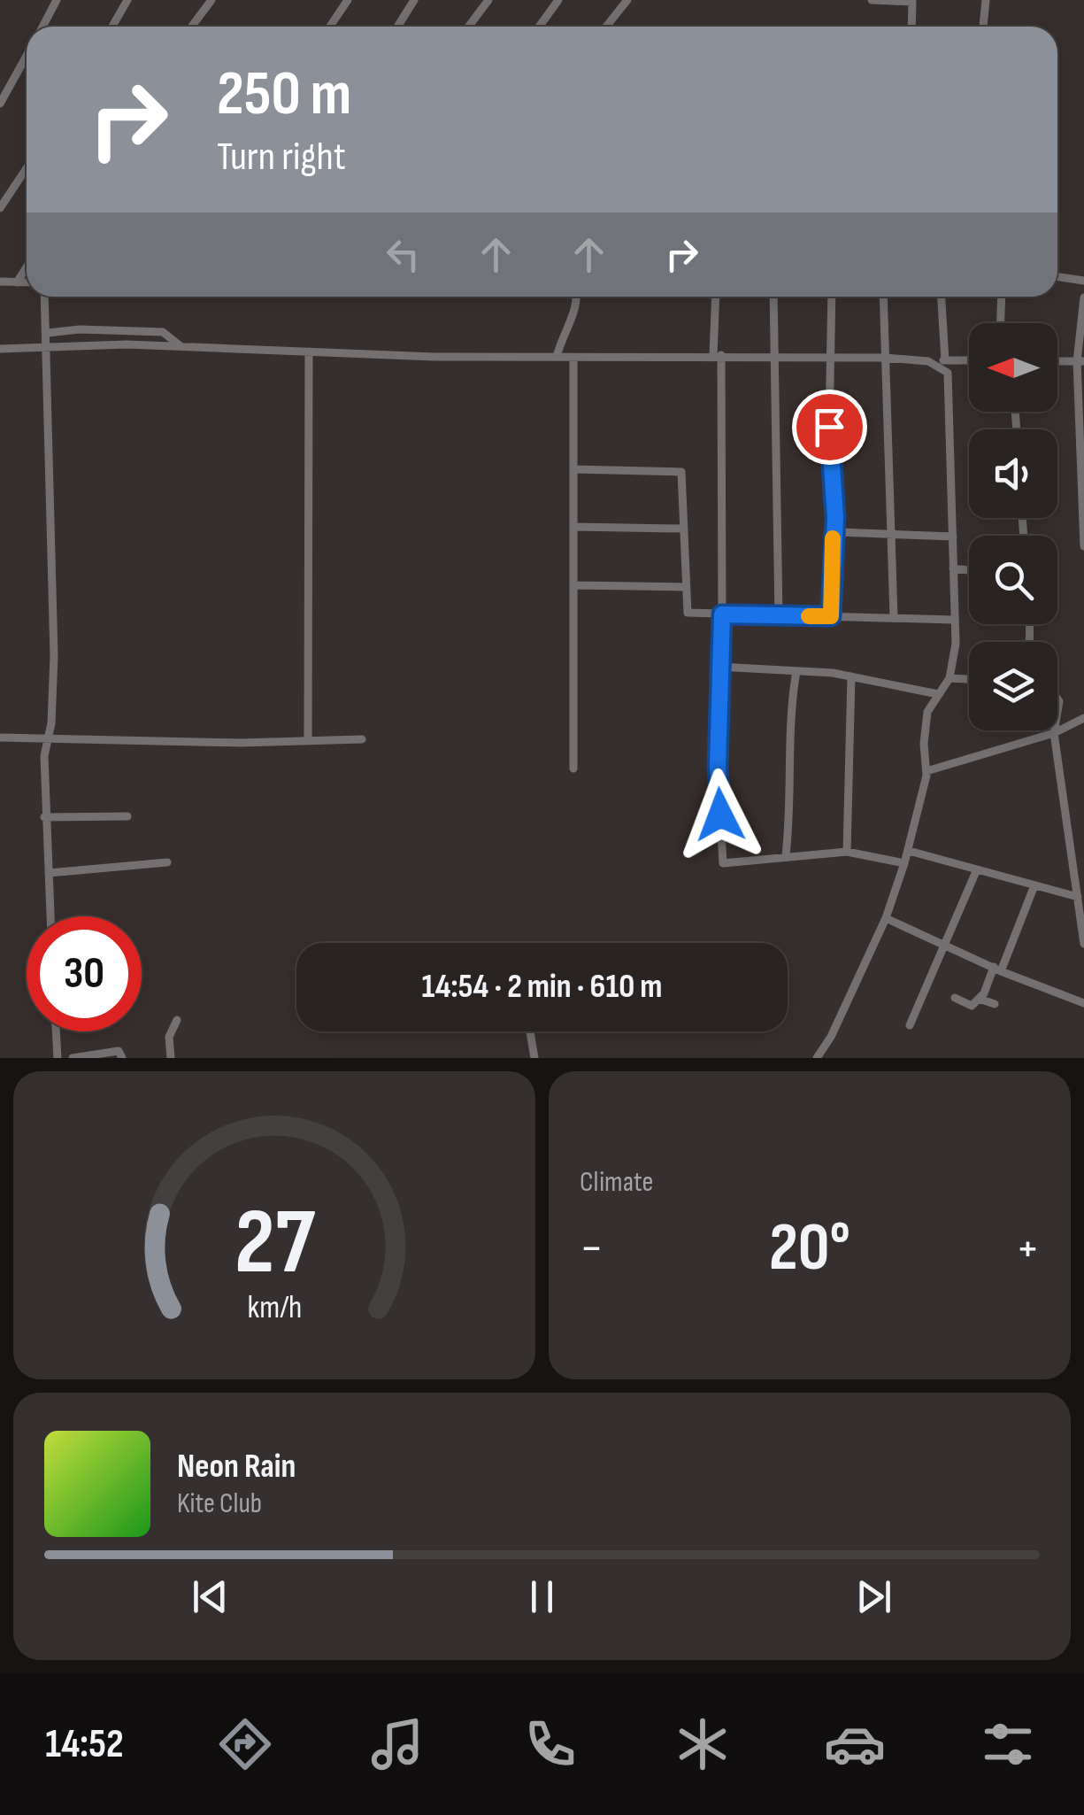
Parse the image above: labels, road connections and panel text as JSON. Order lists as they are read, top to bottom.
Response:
{
  "north": "left",
  "page": {
    "turn": ["250 m", "Turn right"],
    "limit": "30",
    "trip": "14:54 · 2 min · 610 m",
    "tile": "Climate",
    "heat": ["−", "20°", "+"],
    "song": ["Neon Rain", "Kite Club"],
    "tabs": "14:52",
    "gauge": ["27", "km/h"]
  }
}
